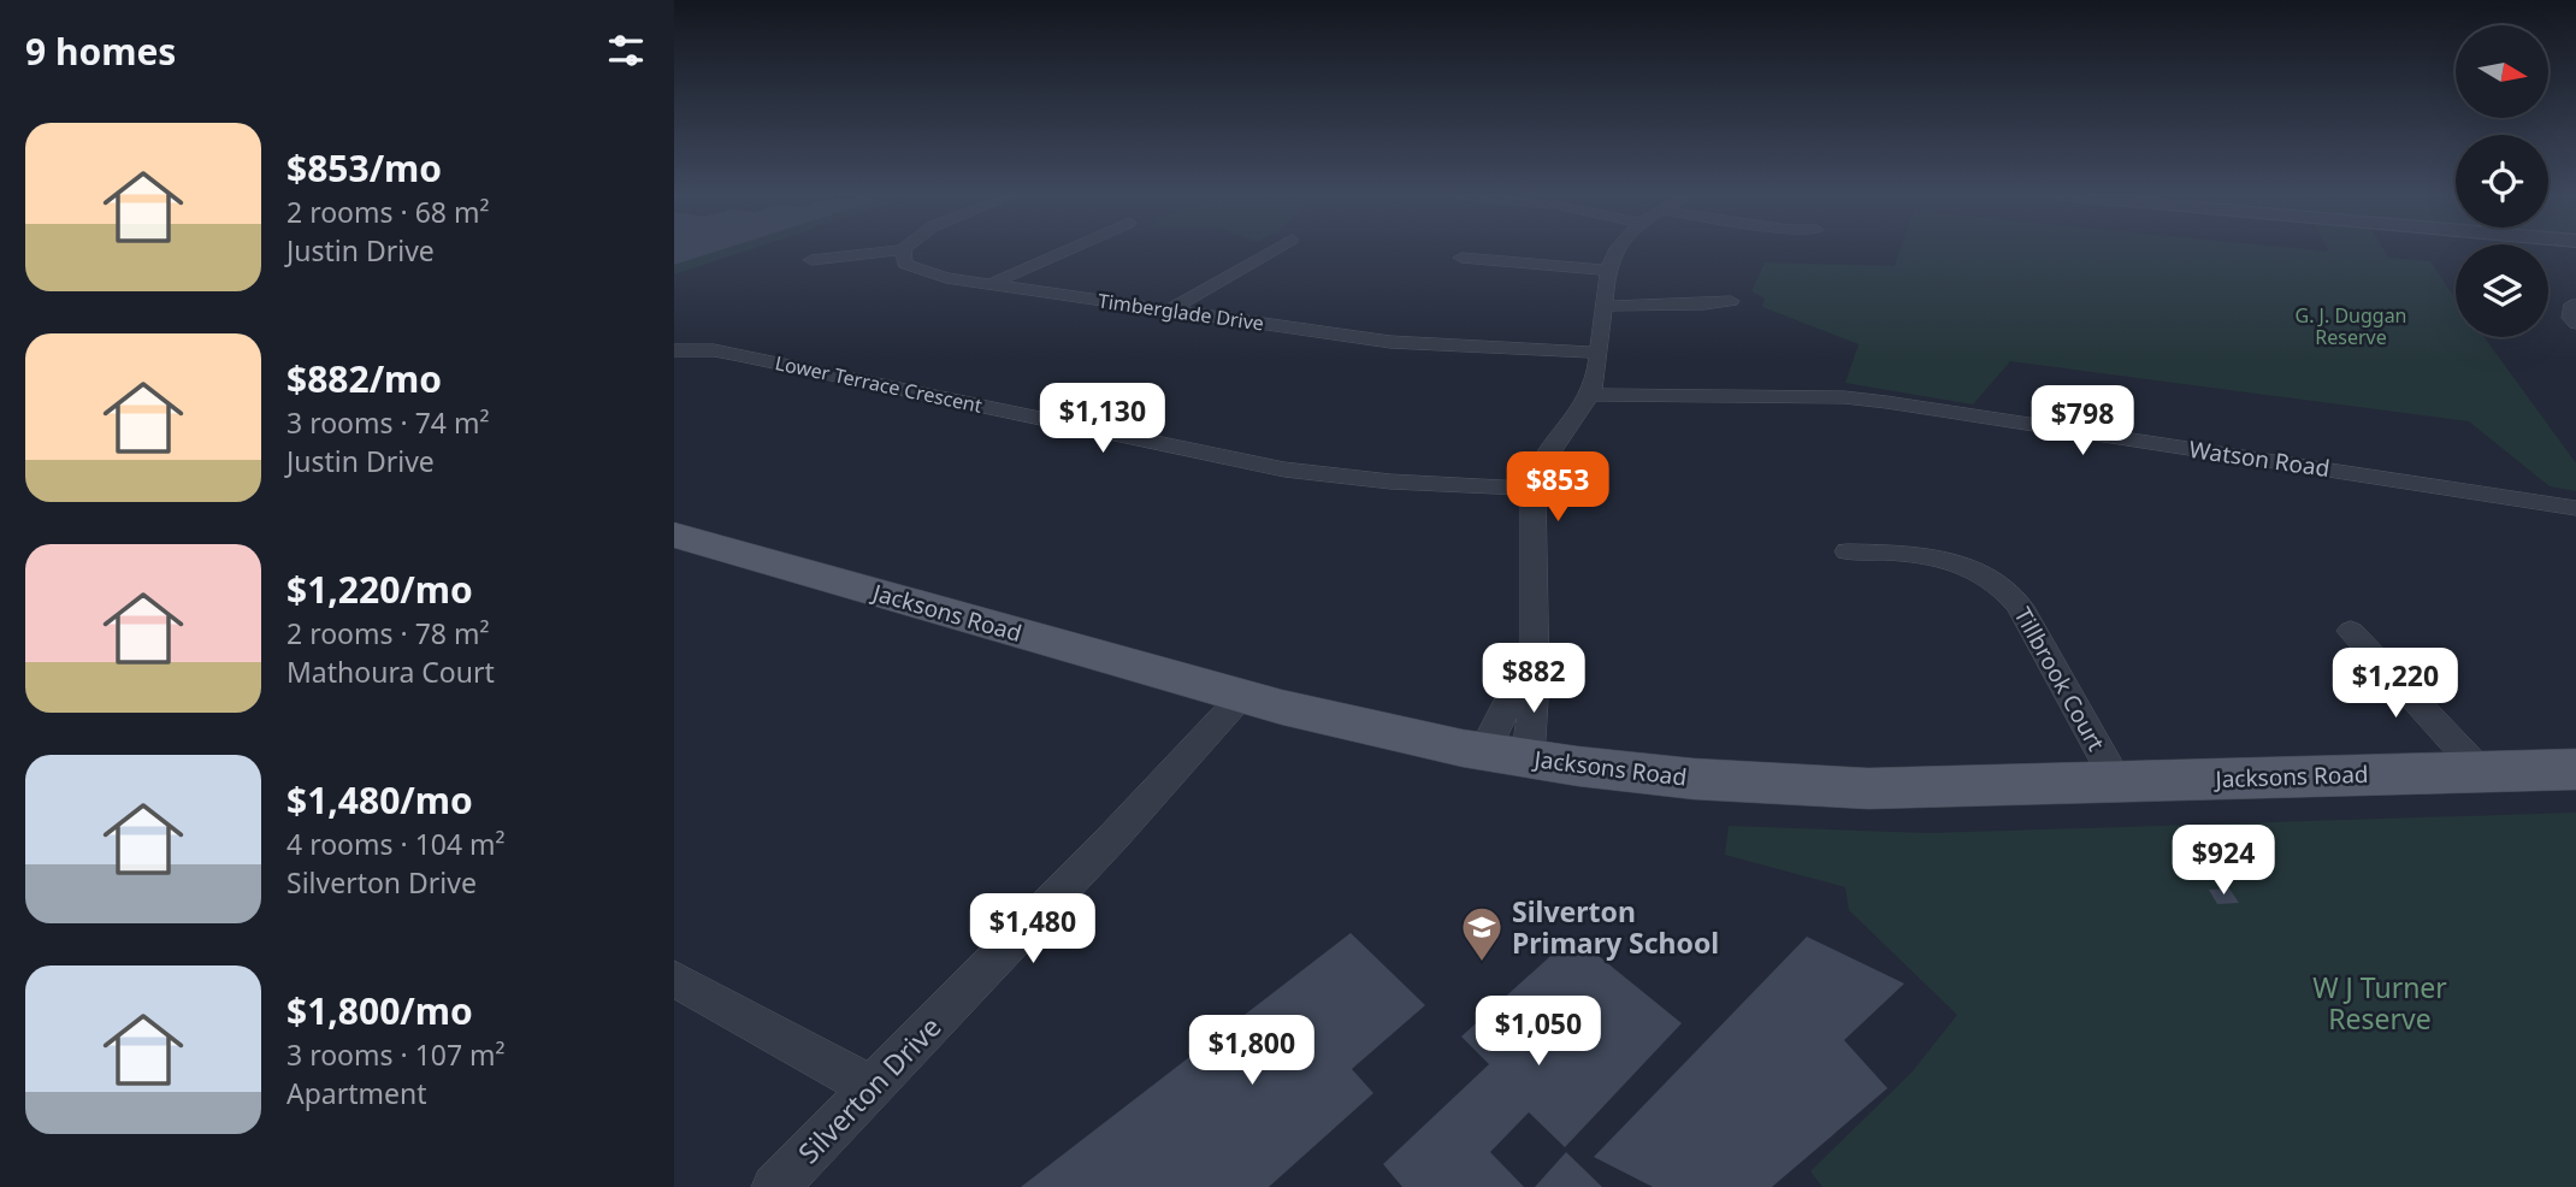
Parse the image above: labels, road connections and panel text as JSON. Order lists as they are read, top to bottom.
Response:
{
  "streets": {
    "main road": ["Jacksons Road"],
    "street": [
      "Timberglade Drive",
      "Lower Terrace Crescent",
      "Watson Road",
      "Tillbrook Court",
      "Silverton Drive"
    ]
  },
  "crossings": [
    ["Jacksons Road", "Tillbrook Court"],
    ["Jacksons Road", "Silverton Drive"]
  ],
  "parks": ["G. J. Duggan Reserve", "W J Turner Reserve"],
  "places": {
    "school or university": ["Silverton Primary School"]
  },
  "north": "right",
  "page": {
    "heading": "9 homes",
    "list": [
      {
        "name": "$853/mo",
        "note": "2 rooms · 68 m² · Justin Drive"
      },
      {
        "name": "$882/mo",
        "note": "3 rooms · 74 m² · Justin Drive"
      },
      {
        "name": "$1,220/mo",
        "note": "2 rooms · 78 m² · Mathoura Court"
      },
      {
        "name": "$1,480/mo",
        "note": "4 rooms · 104 m² · Silverton Drive"
      },
      {
        "name": "$1,800/mo",
        "note": "3 rooms · 107 m² · Apartment"
      }
    ],
    "price": [
      "$1,130",
      "$798",
      "$853",
      "$882",
      "$1,220",
      "$924",
      "$1,480",
      "$1,050",
      "$1,800"
    ]
  }
}
